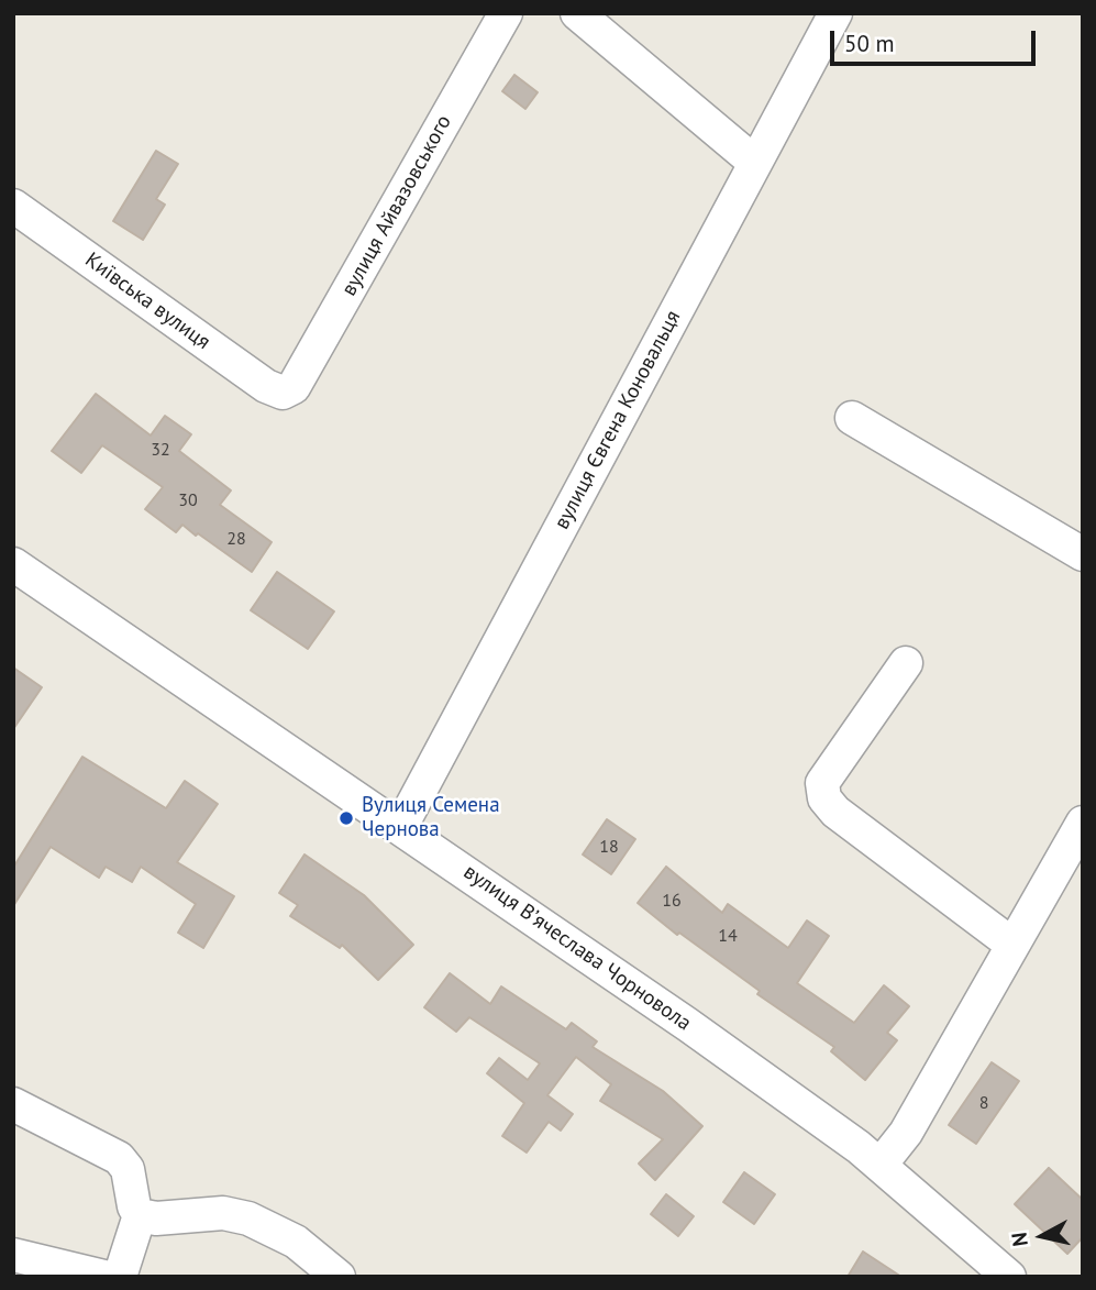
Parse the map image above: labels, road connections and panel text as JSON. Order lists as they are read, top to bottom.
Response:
{
  "streets": {
    "street": [
      "вулиця Айвазовського",
      "Київська вулиця",
      "вулиця Євгена Коновальця",
      "вулиця Вʼячеслава Чорновола"
    ]
  },
  "crossings": [
    ["вулиця Айвазовського", "Київська вулиця"],
    ["вулиця Євгена Коновальця", "вулиця Вʼячеслава Чорновола"]
  ],
  "places": ["Вулиця Семена Чернова"],
  "house_numbers": [
    "32",
    "30",
    "28",
    "18",
    "16",
    "14",
    "8"
  ],
  "scale_bar": "50 m",
  "north": "left"
}
